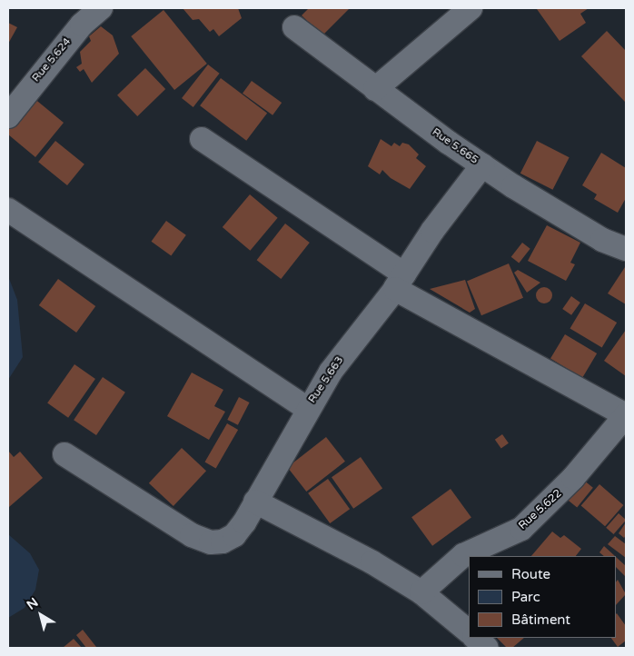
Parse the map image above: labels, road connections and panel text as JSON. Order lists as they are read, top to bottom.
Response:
{
  "streets": {
    "street": [
      "Rue 5.624",
      "Rue 5.665",
      "Rue 5.663",
      "Rue 5.622"
    ]
  },
  "crossings": [
    ["Rue 5.665", "Rue 5.663"]
  ],
  "legend": ["Route", "Parc", "Bâtiment"],
  "north": "top left"
}
